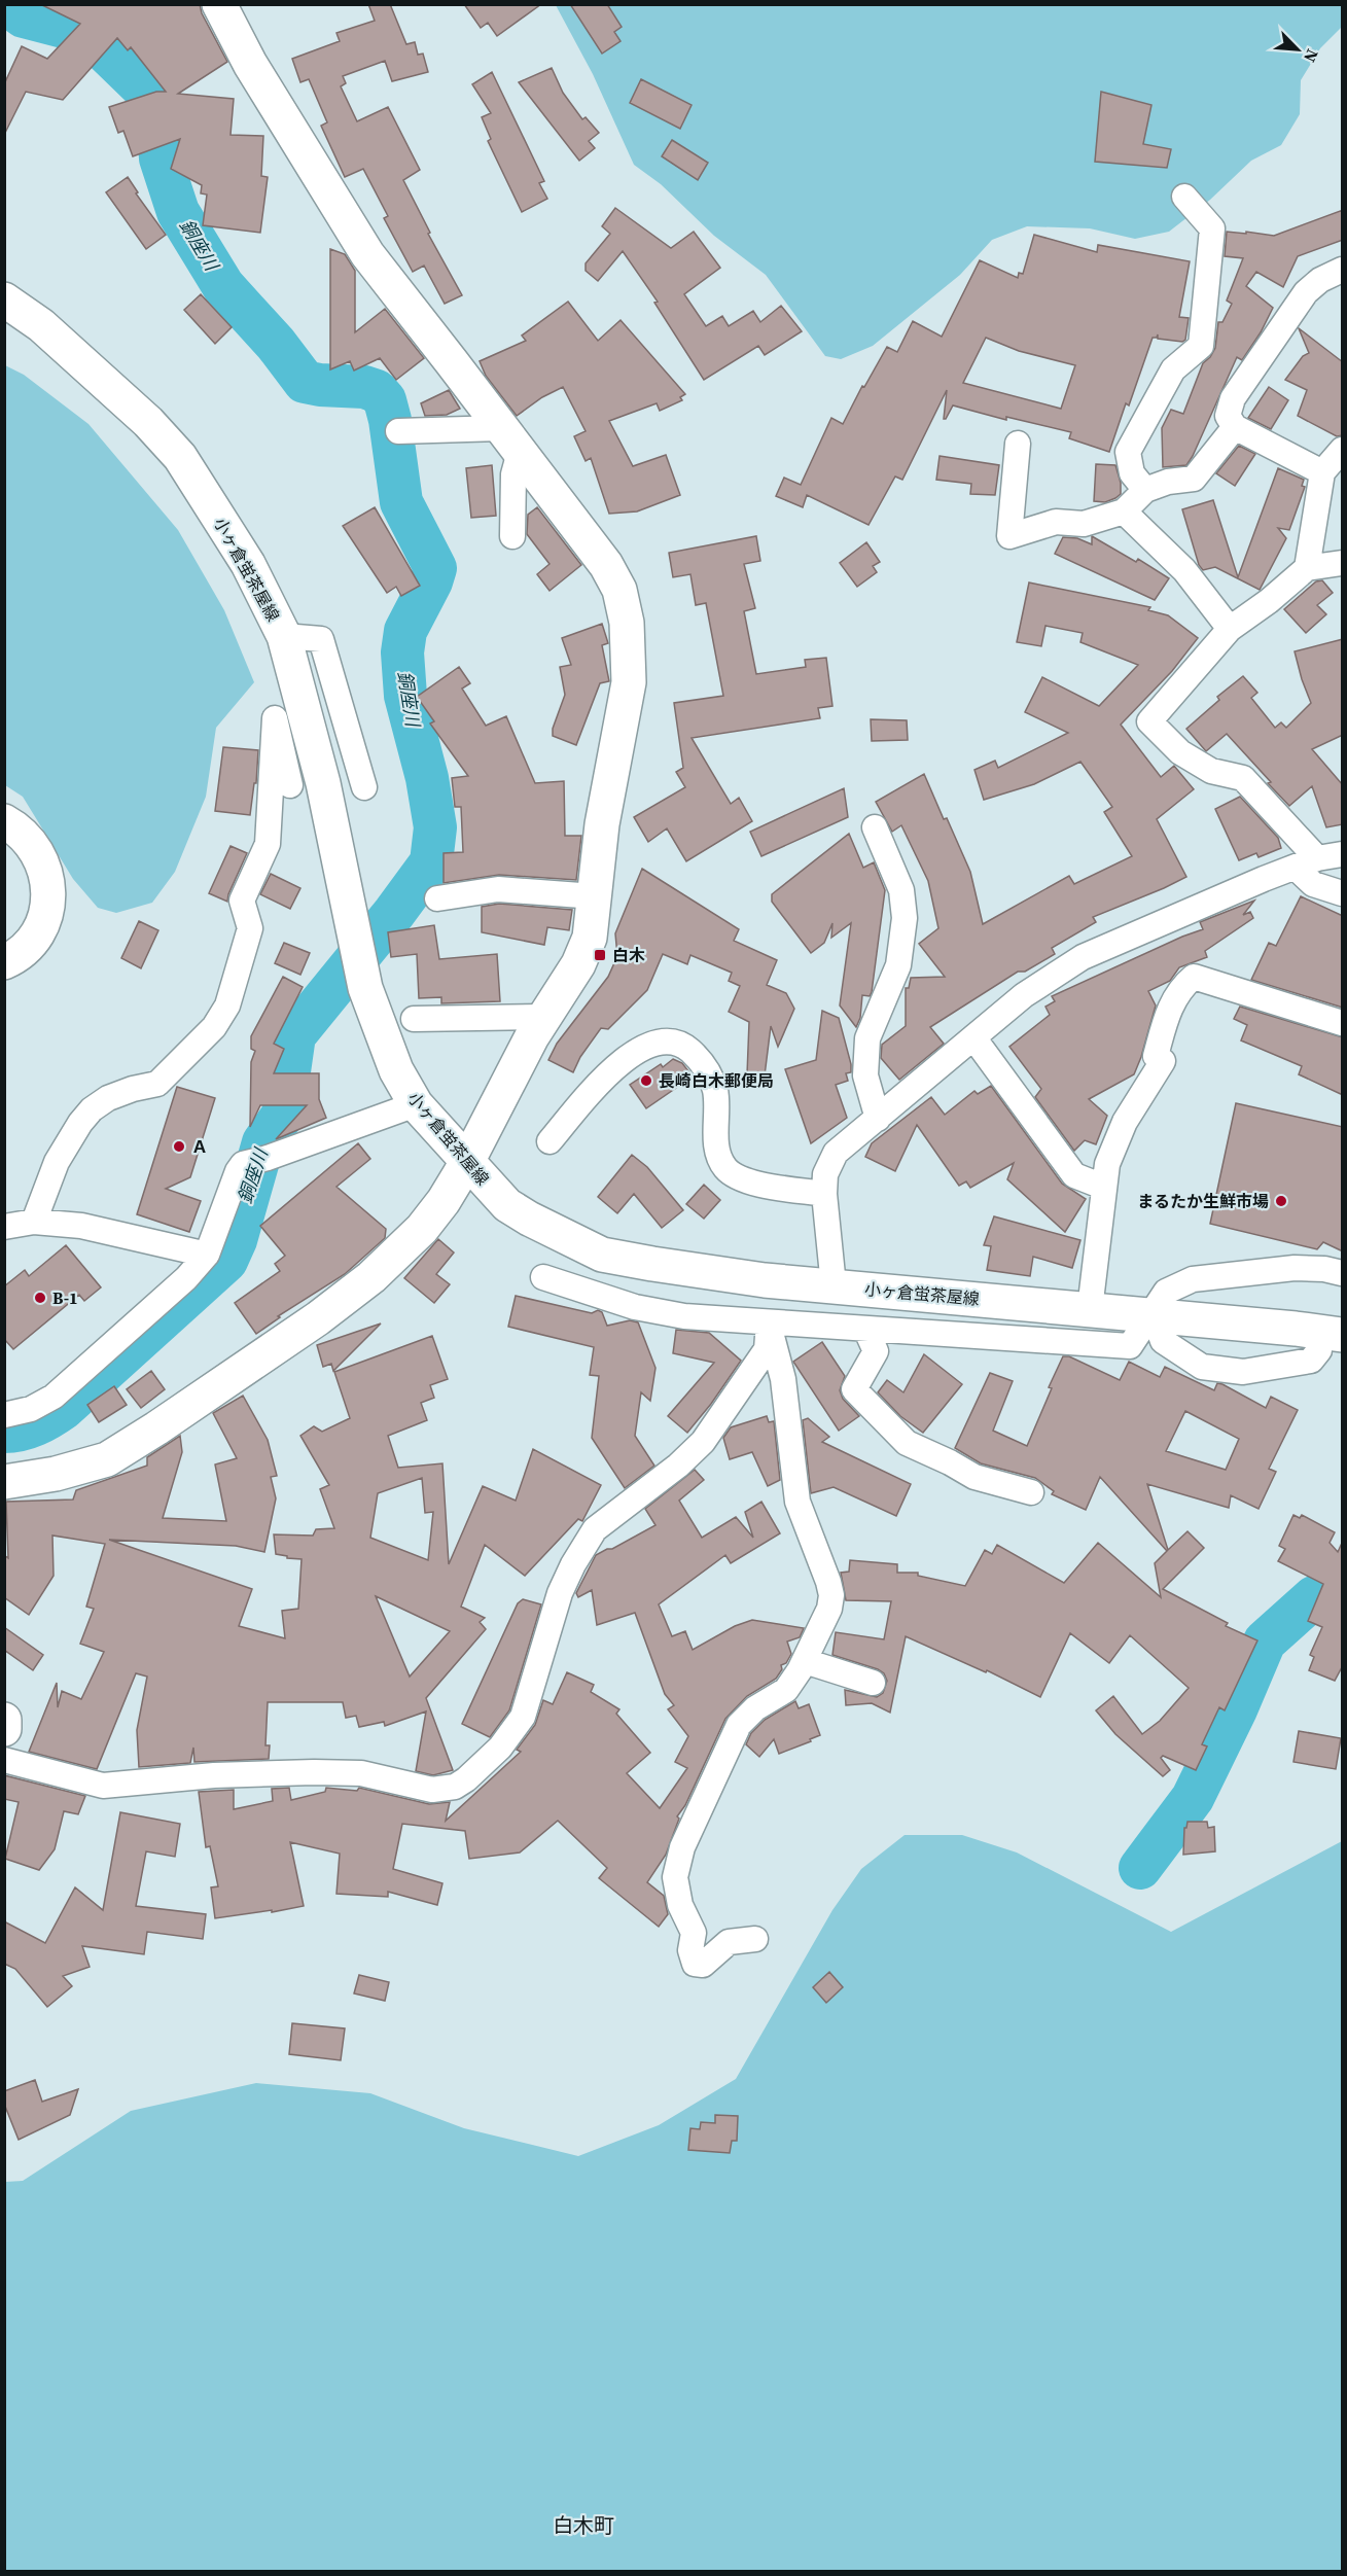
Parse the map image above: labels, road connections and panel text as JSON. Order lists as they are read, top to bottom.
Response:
{
  "streets": {
    "street": ["小ヶ倉蛍茶屋線"]
  },
  "districts": ["白木町"],
  "water": ["銅座川"],
  "places": {
    "transit": ["白木"],
    "other": [
      "長崎白木郵便局",
      "Ａ",
      "まるたか生鮮市場",
      "B-1"
    ]
  },
  "north": "bottom right"
}
